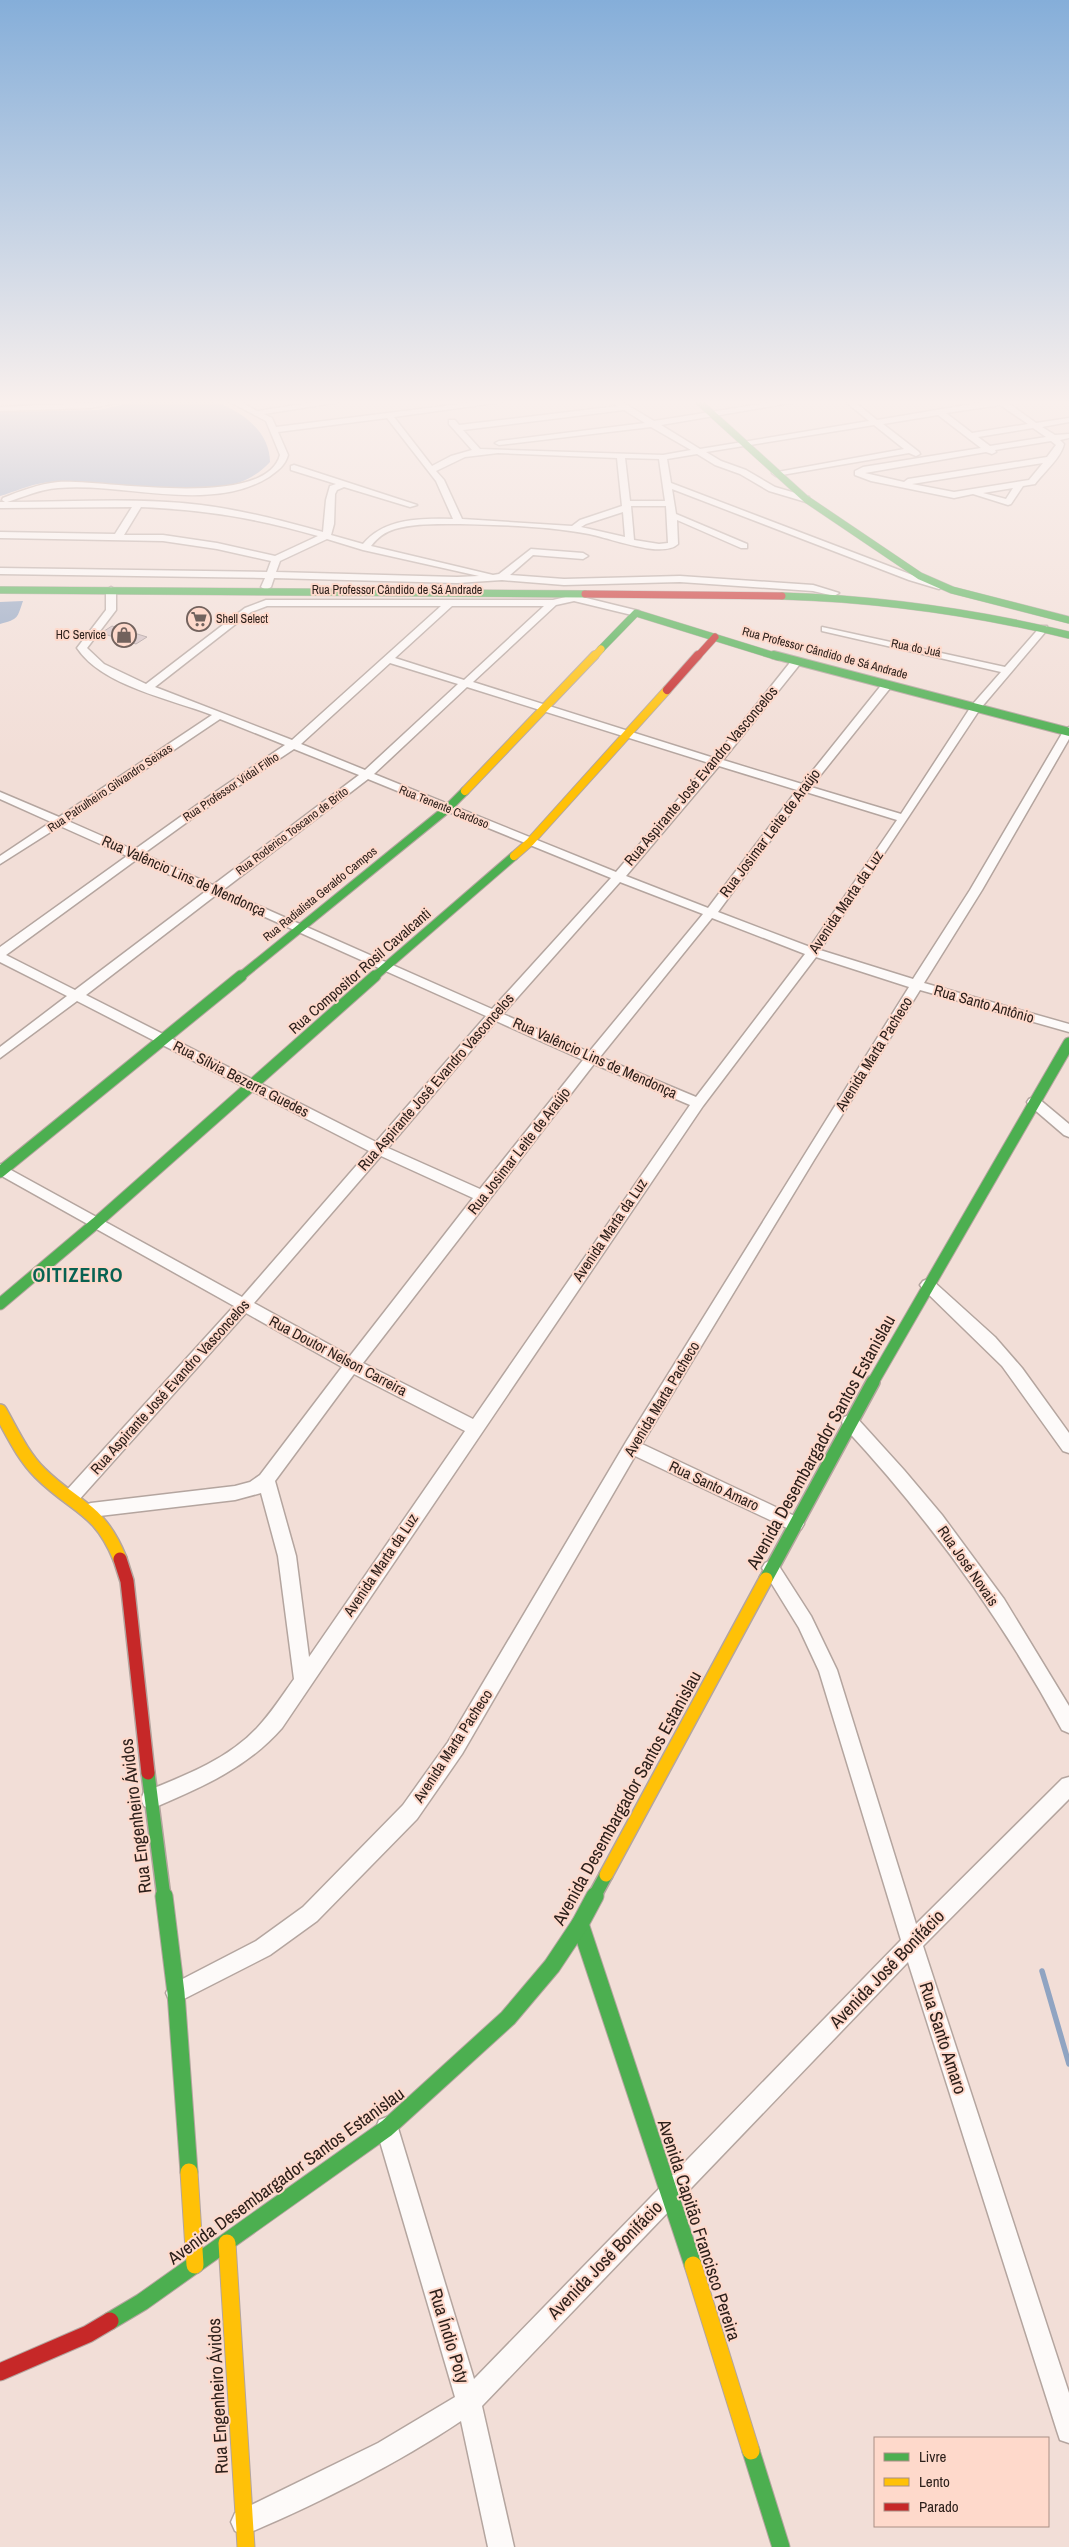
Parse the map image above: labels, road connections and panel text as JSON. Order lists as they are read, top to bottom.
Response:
{
  "streets": {
    "main road": [
      "Rua Professor Cândido de Sá Andrade",
      "Rua Radialista Geraldo Campos",
      "Rua Compositor Rosil Cavalcanti",
      "Avenida Desembargador Santos Estanislau",
      "Rua Engenheiro Ávidos",
      "Avenida Capitão Francisco Pereira"
    ],
    "street": [
      "Rua do Juá",
      "Rua Aspirante José Evandro Vasconcelos",
      "Rua Professor Vidal Filho",
      "Rua Patrulheiro Gilvandro Seixas",
      "Rua Tenente Cardoso",
      "Rua Roderico Toscano de Brito",
      "Rua Josimar Leite de Araújo",
      "Rua Valêncio Lins de Mendonça",
      "Avenida Marta da Luz",
      "Rua Santo Antônio",
      "Avenida Marta Pacheco",
      "Rua Sílvia Bezerra Guedes",
      "Rua Doutor Nelson Carreira",
      "Rua Santo Amaro",
      "Rua José Novais",
      "Avenida José Bonifácio",
      "Rua Índio Poty"
    ]
  },
  "crossings": [
    ["Rua Professor Cândido de Sá Andrade", "Rua Aspirante José Evandro Vasconcelos"],
    ["Rua Professor Cândido de Sá Andrade", "Rua Professor Vidal Filho"],
    ["Rua Professor Cândido de Sá Andrade", "Rua Tenente Cardoso"],
    ["Rua Professor Cândido de Sá Andrade", "Rua Roderico Toscano de Brito"],
    ["Rua Professor Cândido de Sá Andrade", "Rua Josimar Leite de Araújo"],
    ["Rua Professor Cândido de Sá Andrade", "Rua Radialista Geraldo Campos"],
    ["Rua Professor Cândido de Sá Andrade", "Avenida Marta da Luz"],
    ["Rua Professor Cândido de Sá Andrade", "Rua Compositor Rosil Cavalcanti"],
    ["Rua Professor Cândido de Sá Andrade", "Avenida Marta Pacheco"],
    ["Rua do Juá", "Avenida Marta da Luz"],
    ["Rua Aspirante José Evandro Vasconcelos", "Rua Tenente Cardoso"],
    ["Rua Aspirante José Evandro Vasconcelos", "Rua Valêncio Lins de Mendonça"],
    ["Rua Aspirante José Evandro Vasconcelos", "Rua Sílvia Bezerra Guedes"],
    ["Rua Aspirante José Evandro Vasconcelos", "Rua Doutor Nelson Carreira"],
    ["Rua Aspirante José Evandro Vasconcelos", "Rua Engenheiro Ávidos"],
    ["Rua Professor Vidal Filho", "Rua Tenente Cardoso"],
    ["Rua Professor Vidal Filho", "Rua Valêncio Lins de Mendonça"],
    ["Rua Patrulheiro Gilvandro Seixas", "Rua Tenente Cardoso"],
    ["Rua Patrulheiro Gilvandro Seixas", "Rua Valêncio Lins de Mendonça"],
    ["Rua Tenente Cardoso", "Rua Roderico Toscano de Brito"],
    ["Rua Tenente Cardoso", "Rua Josimar Leite de Araújo"],
    ["Rua Tenente Cardoso", "Rua Radialista Geraldo Campos"],
    ["Rua Tenente Cardoso", "Avenida Marta da Luz"],
    ["Rua Tenente Cardoso", "Rua Compositor Rosil Cavalcanti"],
    ["Rua Tenente Cardoso", "Rua Santo Antônio"],
    ["Rua Roderico Toscano de Brito", "Rua Valêncio Lins de Mendonça"],
    ["Rua Roderico Toscano de Brito", "Rua Sílvia Bezerra Guedes"],
    ["Rua Josimar Leite de Araújo", "Rua Valêncio Lins de Mendonça"],
    ["Rua Josimar Leite de Araújo", "Rua Sílvia Bezerra Guedes"],
    ["Rua Josimar Leite de Araújo", "Rua Doutor Nelson Carreira"],
    ["Rua Josimar Leite de Araújo", "Rua Engenheiro Ávidos"],
    ["Rua Valêncio Lins de Mendonça", "Rua Radialista Geraldo Campos"],
    ["Rua Valêncio Lins de Mendonça", "Avenida Marta da Luz"],
    ["Rua Valêncio Lins de Mendonça", "Rua Compositor Rosil Cavalcanti"],
    ["Rua Radialista Geraldo Campos", "Rua Sílvia Bezerra Guedes"],
    ["Rua Radialista Geraldo Campos", "Rua Doutor Nelson Carreira"],
    ["Avenida Marta da Luz", "Rua Santo Antônio"],
    ["Avenida Marta da Luz", "Rua Doutor Nelson Carreira"],
    ["Avenida Marta da Luz", "Rua Engenheiro Ávidos"],
    ["Rua Compositor Rosil Cavalcanti", "Rua Sílvia Bezerra Guedes"],
    ["Rua Compositor Rosil Cavalcanti", "Rua Doutor Nelson Carreira"],
    ["Rua Santo Antônio", "Avenida Marta Pacheco"],
    ["Avenida Marta Pacheco", "Rua Santo Amaro"],
    ["Avenida Marta Pacheco", "Rua Engenheiro Ávidos"],
    ["Avenida Desembargador Santos Estanislau", "Rua Santo Amaro"],
    ["Avenida Desembargador Santos Estanislau", "Rua José Novais"],
    ["Avenida Desembargador Santos Estanislau", "Rua Engenheiro Ávidos"],
    ["Avenida Desembargador Santos Estanislau", "Avenida Capitão Francisco Pereira"],
    ["Avenida Desembargador Santos Estanislau", "Rua Índio Poty"],
    ["Rua Santo Amaro", "Avenida José Bonifácio"],
    ["Rua Engenheiro Ávidos", "Avenida José Bonifácio"],
    ["Avenida José Bonifácio", "Avenida Capitão Francisco Pereira"],
    ["Avenida José Bonifácio", "Rua Índio Poty"]
  ],
  "districts": ["OITIZEIRO"],
  "places": {
    "supermarket": ["Shell Select"],
    "shop": ["HC Service"]
  },
  "legend": ["Livre", "Lento", "Parado"]
}
